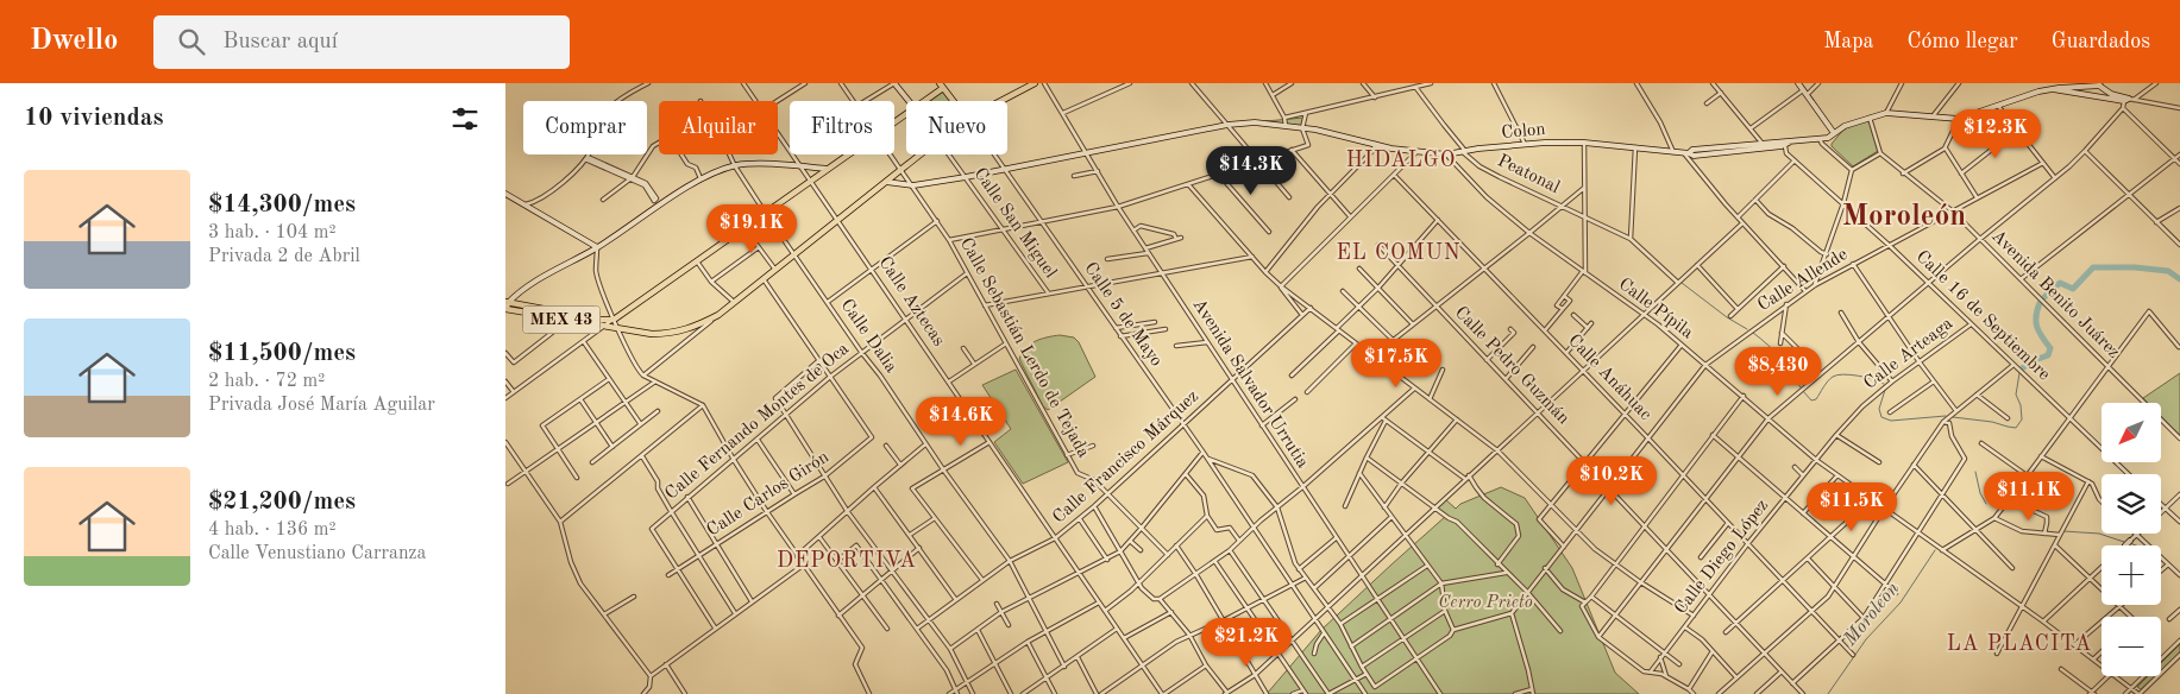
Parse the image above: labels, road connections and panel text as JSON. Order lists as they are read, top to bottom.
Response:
{
  "streets": {
    "main road": ["MEX 43"],
    "street": [
      "Colon",
      "Peatonal",
      "Calle San Miguel",
      "Calle Allende",
      "Avenida Benito Juárez",
      "Calle Aztecas",
      "Calle Pípila",
      "Calle 5 de Mayo",
      "Calle 16 de Septiembre",
      "Calle Dalia",
      "Calle Sebastián Lerdo de Tejada",
      "Calle Arteaga",
      "Calle Pedro Guzmán",
      "Calle Anáhuac",
      "Avenida Salvador Urrutia",
      "Calle Fernando Montes de Oca",
      "Calle Francisco Márquez",
      "Calle Carlos Girón",
      "Calle Diego López"
    ]
  },
  "crossings": [
    ["Colon", "Peatonal"],
    ["Colon", "Calle San Miguel"],
    ["Colon", "Calle Pípila"],
    ["Colon", "Calle 5 de Mayo"],
    ["Colon", "Calle 16 de Septiembre"],
    ["Colon", "MEX 43"],
    ["Colon", "Calle Sebastián Lerdo de Tejada"],
    ["Colon", "Avenida Salvador Urrutia"],
    ["Calle Allende", "Avenida Benito Juárez"],
    ["Calle Allende", "Calle Pípila"],
    ["Calle Allende", "Calle 16 de Septiembre"],
    ["Calle Allende", "Calle Pedro Guzmán"],
    ["Calle Allende", "Calle Anáhuac"],
    ["Calle Aztecas", "MEX 43"],
    ["Calle Aztecas", "Calle Fernando Montes de Oca"],
    ["Calle Aztecas", "Calle Francisco Márquez"],
    ["Calle Pípila", "Calle Arteaga"],
    ["Calle Pípila", "Calle Diego López"],
    ["Calle 5 de Mayo", "Calle Francisco Márquez"],
    ["Calle 16 de Septiembre", "Calle Arteaga"],
    ["MEX 43", "Calle Dalia"],
    ["MEX 43", "Calle Sebastián Lerdo de Tejada"],
    ["Calle Dalia", "Calle Fernando Montes de Oca"],
    ["Calle Dalia", "Calle Francisco Márquez"],
    ["Calle Sebastián Lerdo de Tejada", "Calle Fernando Montes de Oca"],
    ["Calle Sebastián Lerdo de Tejada", "Calle Francisco Márquez"],
    ["Calle Arteaga", "Calle Diego López"],
    ["Calle Pedro Guzmán", "Calle Diego López"],
    ["Calle Anáhuac", "Calle Diego López"],
    ["Avenida Salvador Urrutia", "Calle Francisco Márquez"],
    ["Calle Fernando Montes de Oca", "Calle Carlos Girón"]
  ],
  "districts": [
    "HIDALGO",
    "Moroleón",
    "EL COMUN",
    "DEPORTIVA",
    "LA PLACITA"
  ],
  "water": ["Moroleon"],
  "parks": ["Cerro Prieto"],
  "north": "bottom left",
  "page": {
    "header": "Dwello",
    "search": "Buscar aquí",
    "nav": ["Mapa", "Cómo llegar", "Guardados"],
    "heading": "10 viviendas",
    "chip": [
      "Comprar",
      "Alquilar",
      "Filtros",
      "Nuevo"
    ],
    "price": [
      "$12.3K",
      "$14.3K",
      "$19.1K",
      "$17.5K",
      "$8,430",
      "$14.6K",
      "$10.2K",
      "$11.1K",
      "$11.5K",
      "$21.2K"
    ],
    "list": [
      {
        "name": "$14,300/mes",
        "note": "3 hab. · 104 m² · Privada 2 de Abril"
      },
      {
        "name": "$11,500/mes",
        "note": "2 hab. · 72 m² · Privada José María Aguilar"
      },
      {
        "name": "$21,200/mes",
        "note": "4 hab. · 136 m² · Calle Venustiano Carranza"
      }
    ],
    "map_buttons": ["+", "−"]
  }
}
